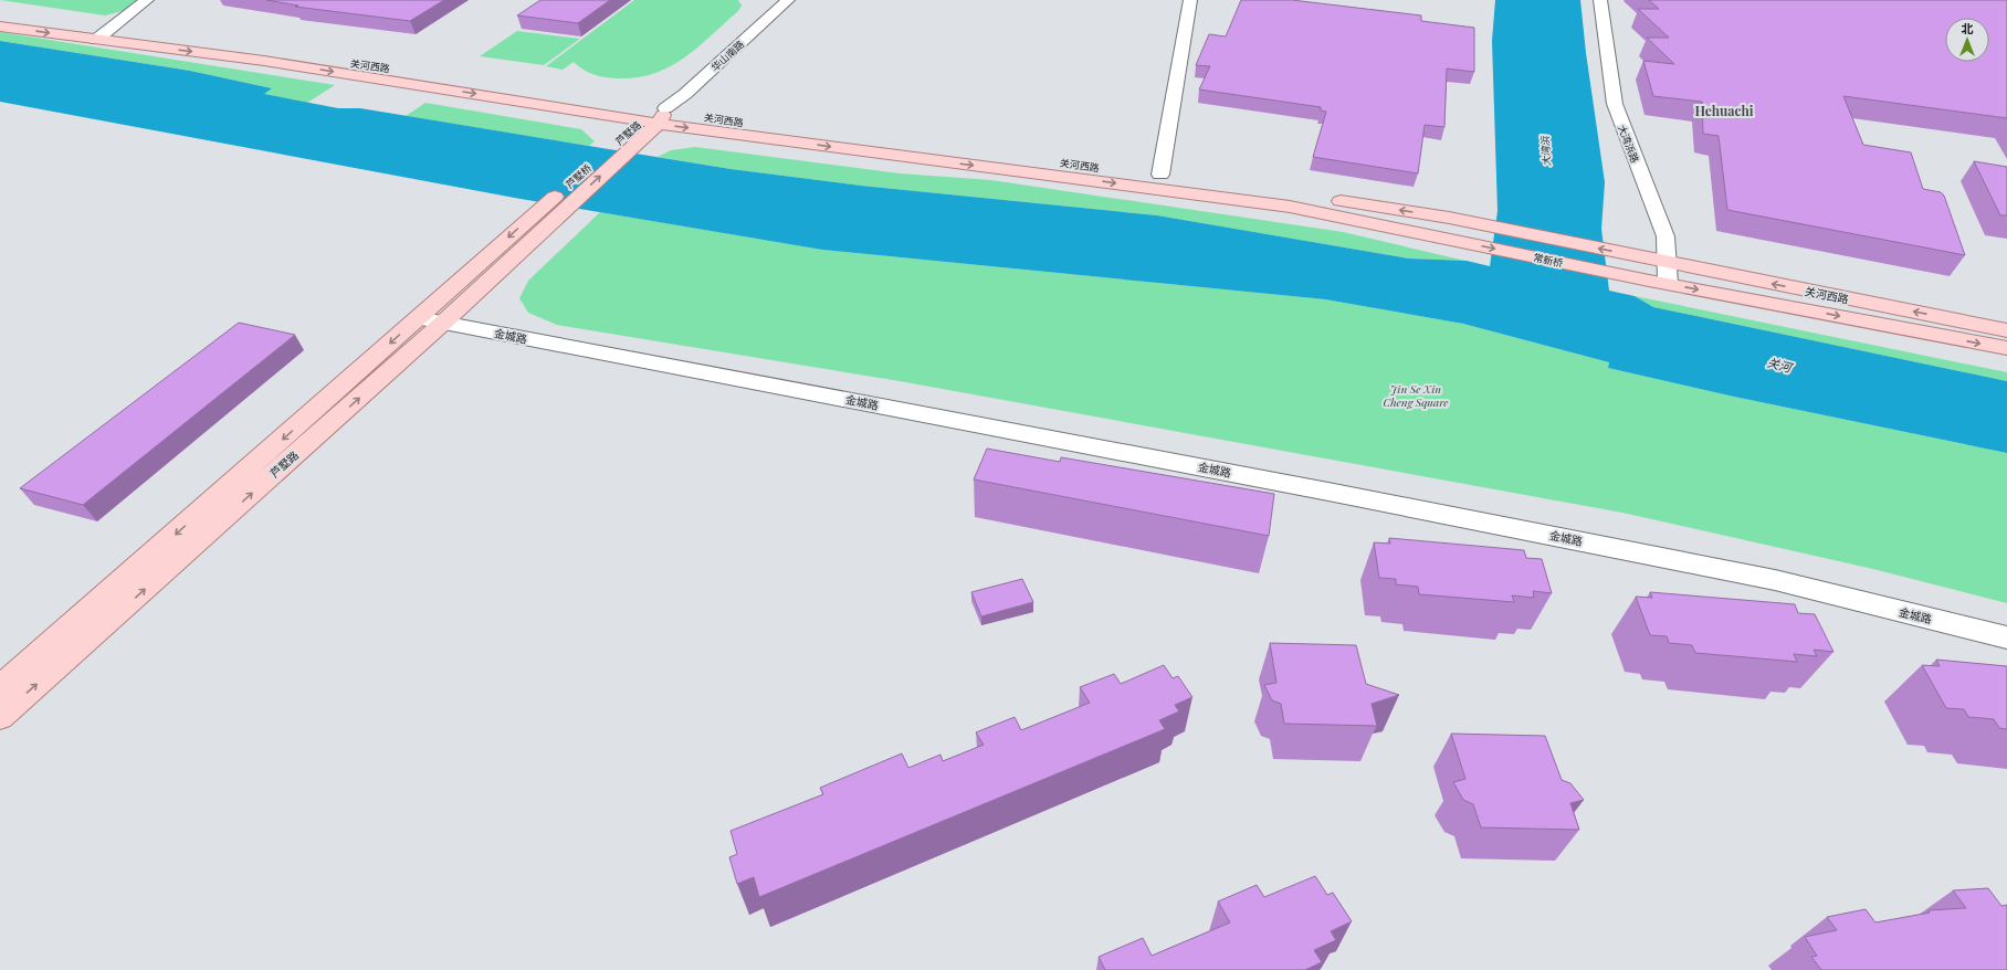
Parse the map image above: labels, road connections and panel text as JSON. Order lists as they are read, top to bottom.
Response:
{
  "streets": {
    "main road": [
      "关河西路",
      "芦墅路",
      "芦墅桥",
      "常新桥"
    ],
    "street": ["华山南路", "大湾浜路", "金城路"]
  },
  "crossings": [
    ["华山南路", "关河西路"],
    ["华山南路", "芦墅路"],
    ["关河西路", "芦墅路"],
    ["关河西路", "大湾浜路"],
    ["关河西路", "常新桥"],
    ["芦墅路", "芦墅桥"],
    ["芦墅路", "金城路"],
    ["大湾浜路", "常新桥"]
  ],
  "districts": ["Hehuachi"],
  "water": ["大湾浜", "关河"],
  "parks": ["Jin Se Xin Cheng Square"],
  "north": "top"
}
